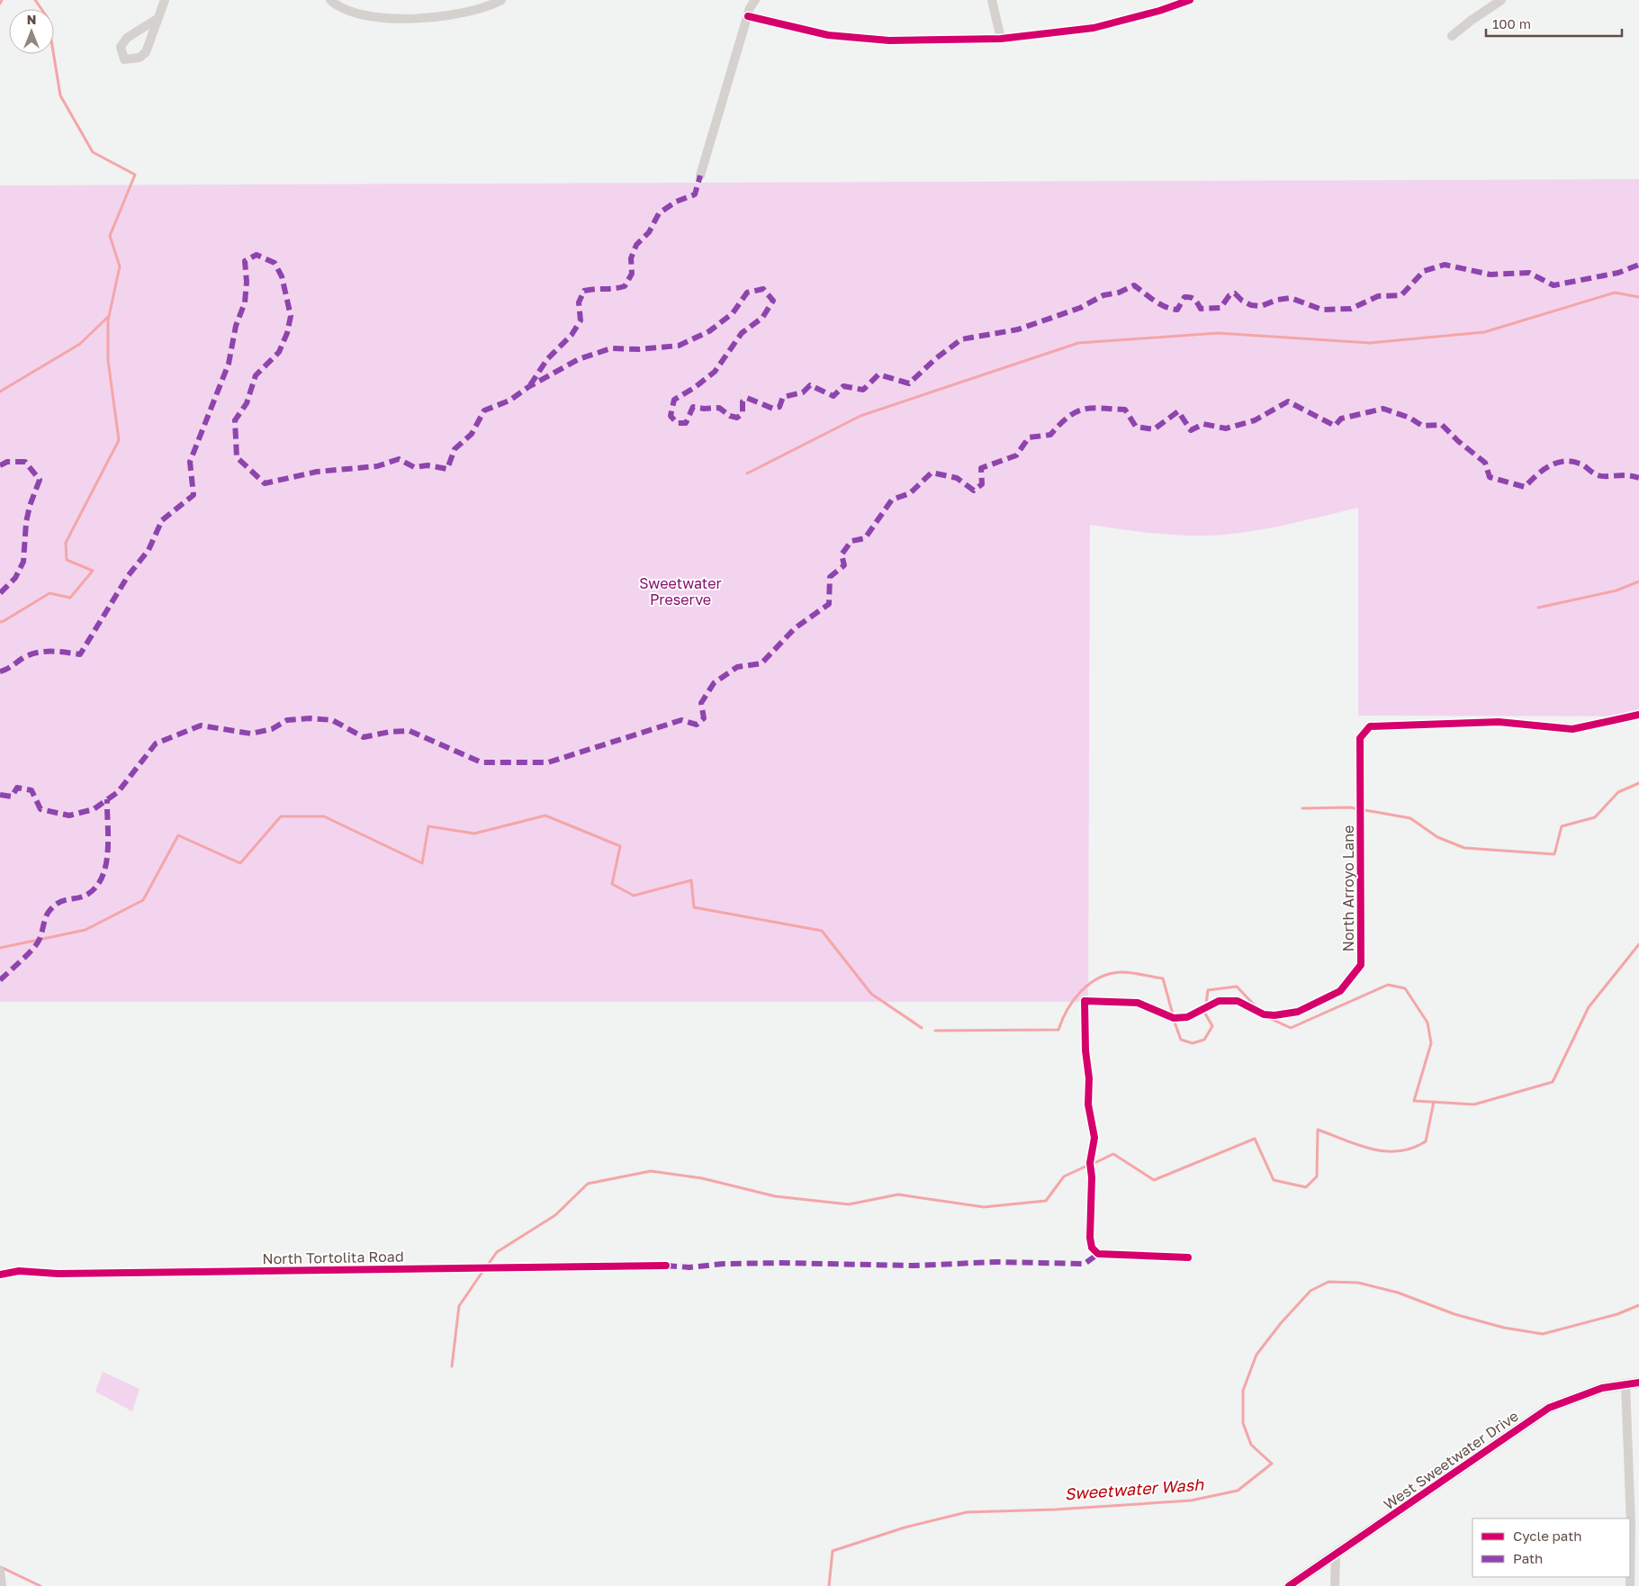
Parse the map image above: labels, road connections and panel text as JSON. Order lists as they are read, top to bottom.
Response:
{
  "streets": {
    "street": ["North Arroyo Lane", "North Tortolita Road", "West Sweetwater Drive"]
  },
  "water": ["Sweetwater Wash"],
  "parks": ["Sweetwater Preserve"],
  "legend": ["Cycle path", "Path"],
  "scale_bar": "100 m",
  "north": "top"
}
